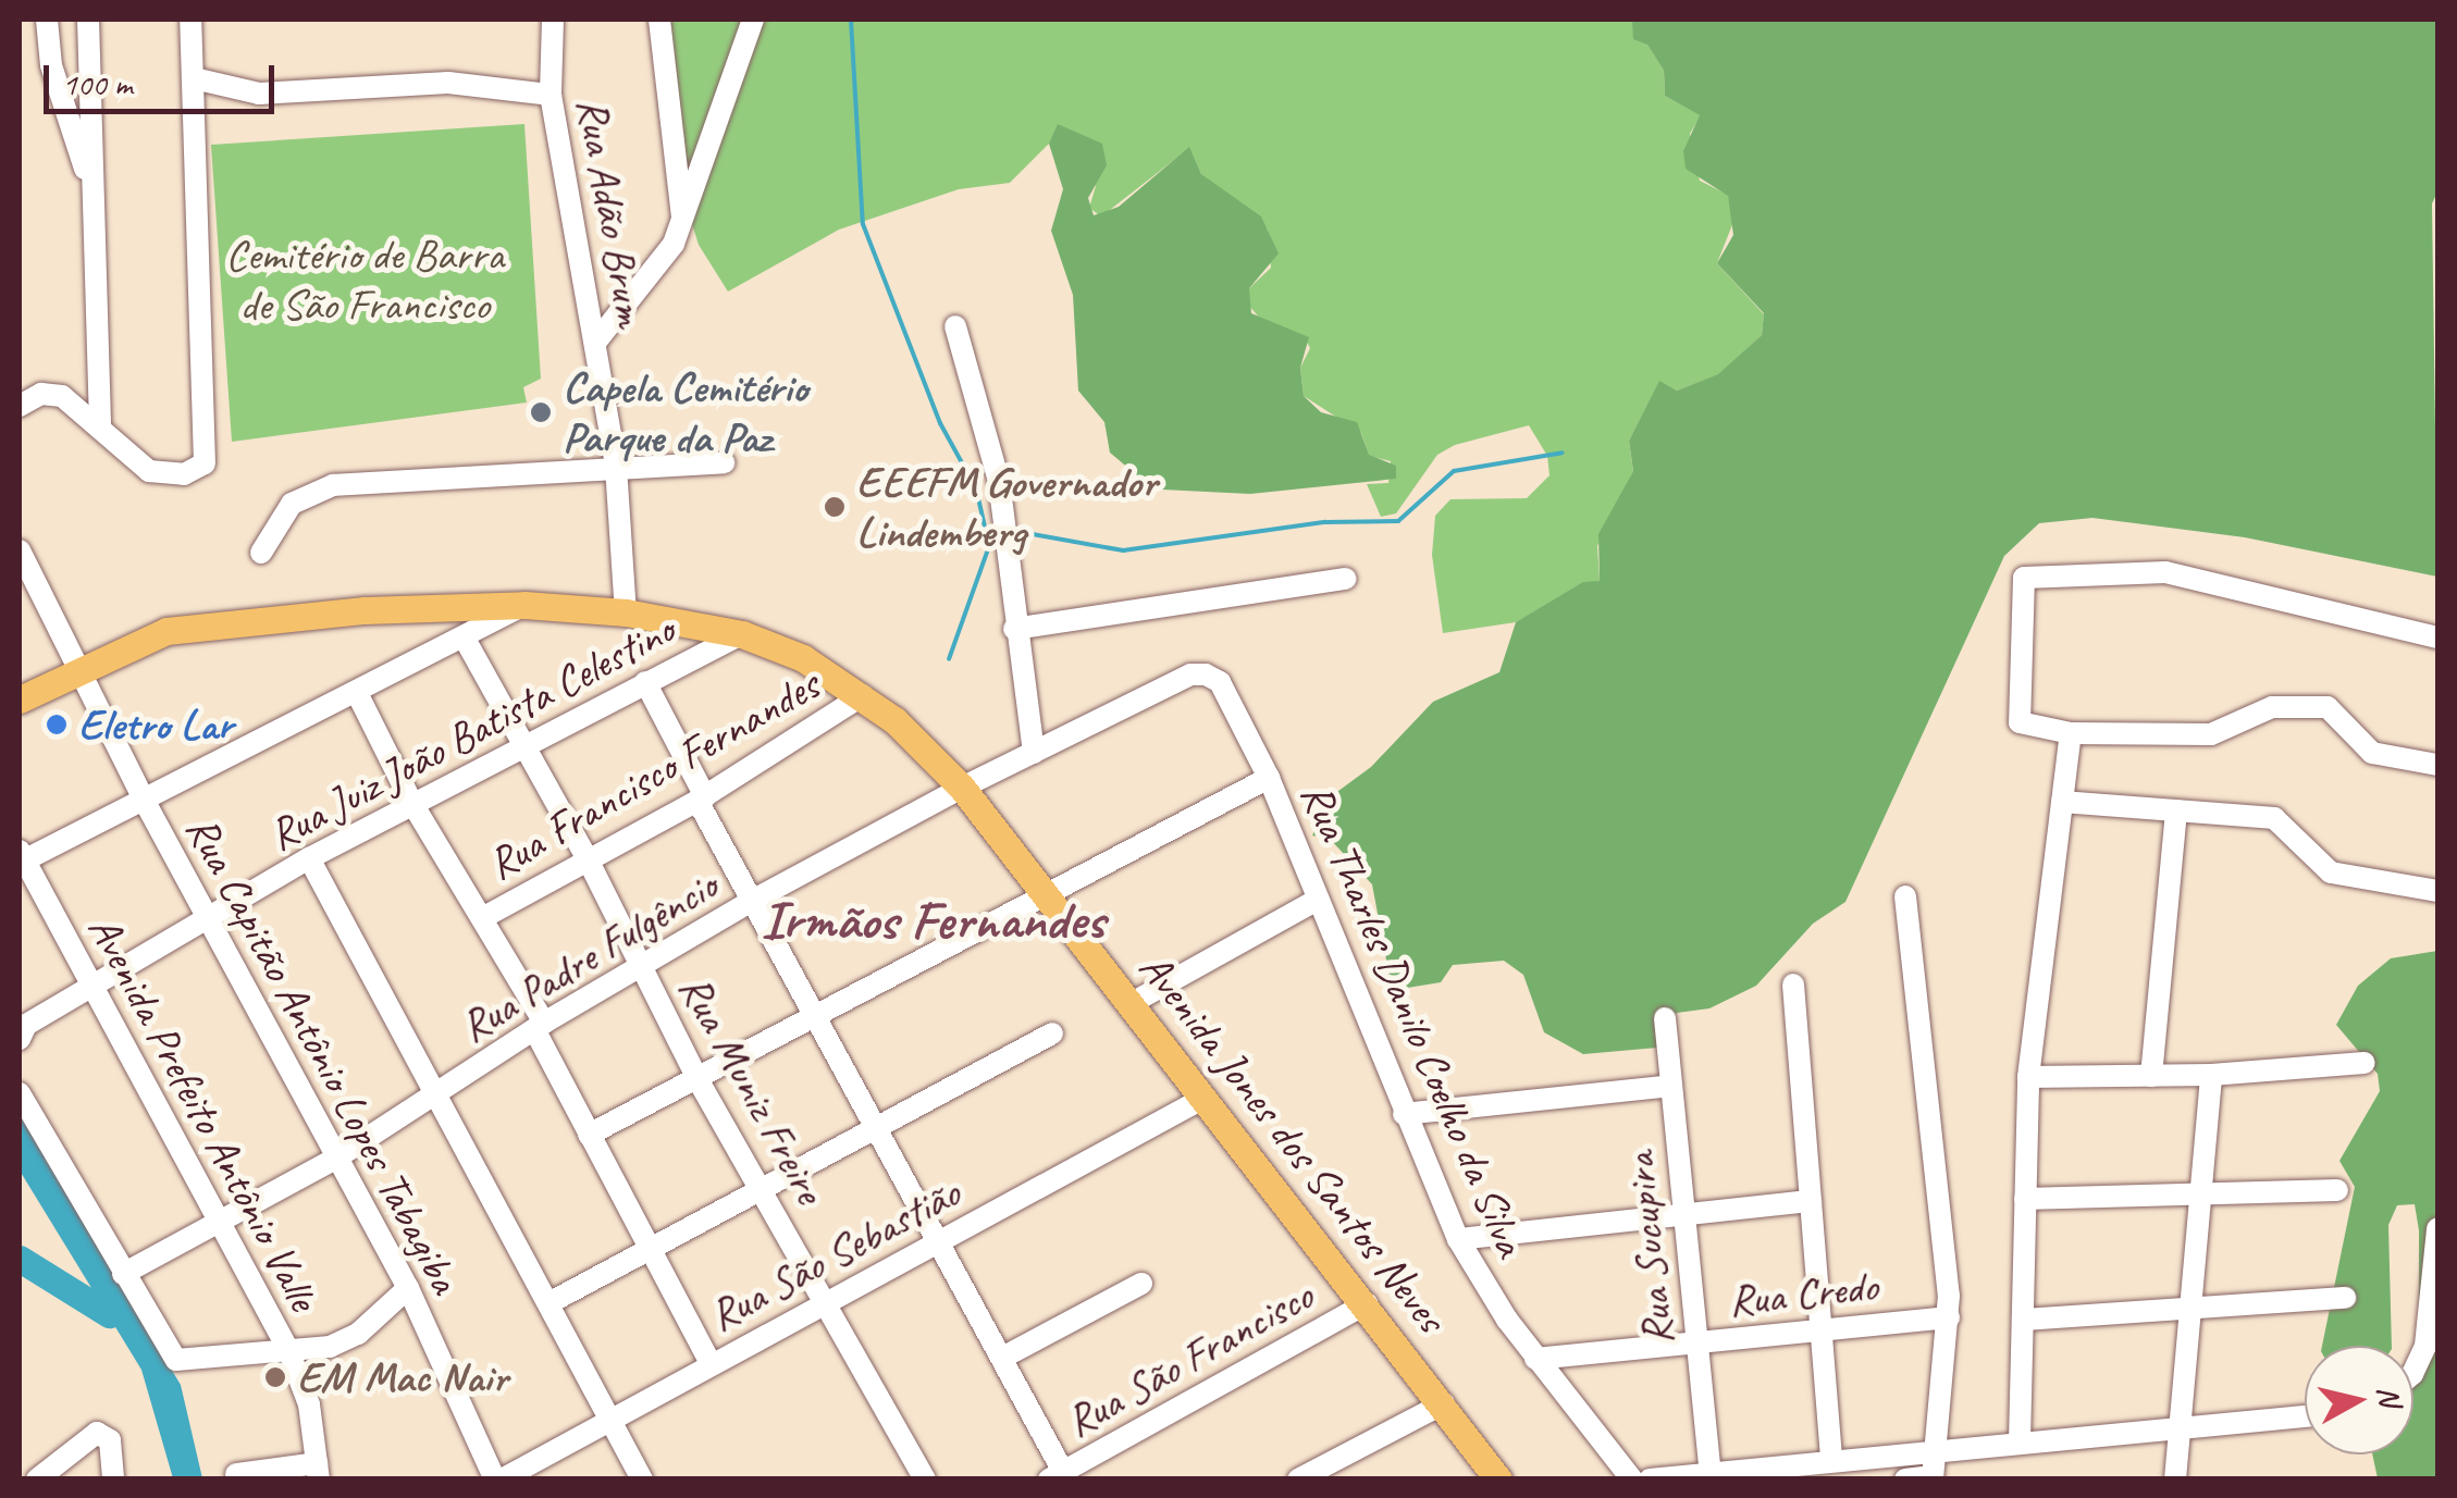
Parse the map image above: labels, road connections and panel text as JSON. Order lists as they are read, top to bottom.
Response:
{
  "streets": {
    "main road": ["Avenida Jones dos Santos Neves"],
    "street": [
      "Rua Adão Brum",
      "Rua Juiz João Batista Celestino",
      "Rua Francisco Fernandes",
      "Rua Padre Fulgêncio",
      "Rua Tharles Danilo Coelho da Silva",
      "Rua Capitão Antônio Lopes Tabagiba",
      "Rua Muniz Freire",
      "Avenida Prefeito Antônio Valle",
      "Rua Sucupira",
      "Rua São Sebastião",
      "Rua Credo",
      "Rua São Francisco"
    ]
  },
  "crossings": [
    ["Rua Adão Brum", "Avenida Jones dos Santos Neves"],
    ["Rua Juiz João Batista Celestino", "Rua Capitão Antônio Lopes Tabagiba"],
    ["Rua Juiz João Batista Celestino", "Rua Muniz Freire"],
    ["Rua Juiz João Batista Celestino", "Avenida Prefeito Antônio Valle"],
    ["Rua Juiz João Batista Celestino", "Avenida Jones dos Santos Neves"],
    ["Rua Francisco Fernandes", "Rua Muniz Freire"],
    ["Rua Francisco Fernandes", "Avenida Jones dos Santos Neves"],
    ["Rua Padre Fulgêncio", "Rua Tharles Danilo Coelho da Silva"],
    ["Rua Padre Fulgêncio", "Rua Capitão Antônio Lopes Tabagiba"],
    ["Rua Padre Fulgêncio", "Rua Muniz Freire"],
    ["Rua Padre Fulgêncio", "Avenida Prefeito Antônio Valle"],
    ["Rua Padre Fulgêncio", "Avenida Jones dos Santos Neves"],
    ["Rua Tharles Danilo Coelho da Silva", "Rua Credo"],
    ["Rua Capitão Antônio Lopes Tabagiba", "Avenida Jones dos Santos Neves"],
    ["Rua Capitão Antônio Lopes Tabagiba", "Rua São Sebastião"],
    ["Rua Muniz Freire", "Rua São Sebastião"],
    ["Avenida Jones dos Santos Neves", "Rua São Sebastião"],
    ["Avenida Jones dos Santos Neves", "Rua São Francisco"],
    ["Rua Sucupira", "Rua Credo"]
  ],
  "districts": ["Irmãos Fernandes"],
  "parks": ["Cemitério de Barra de São Francisco"],
  "places": [
    "Capela Cemitério Parque da Paz",
    "EEEFM Governador Lindemberg",
    "Eletro Lar",
    "EM Mac Nair"
  ],
  "scale_bar": "100 m",
  "north": "right"
}
